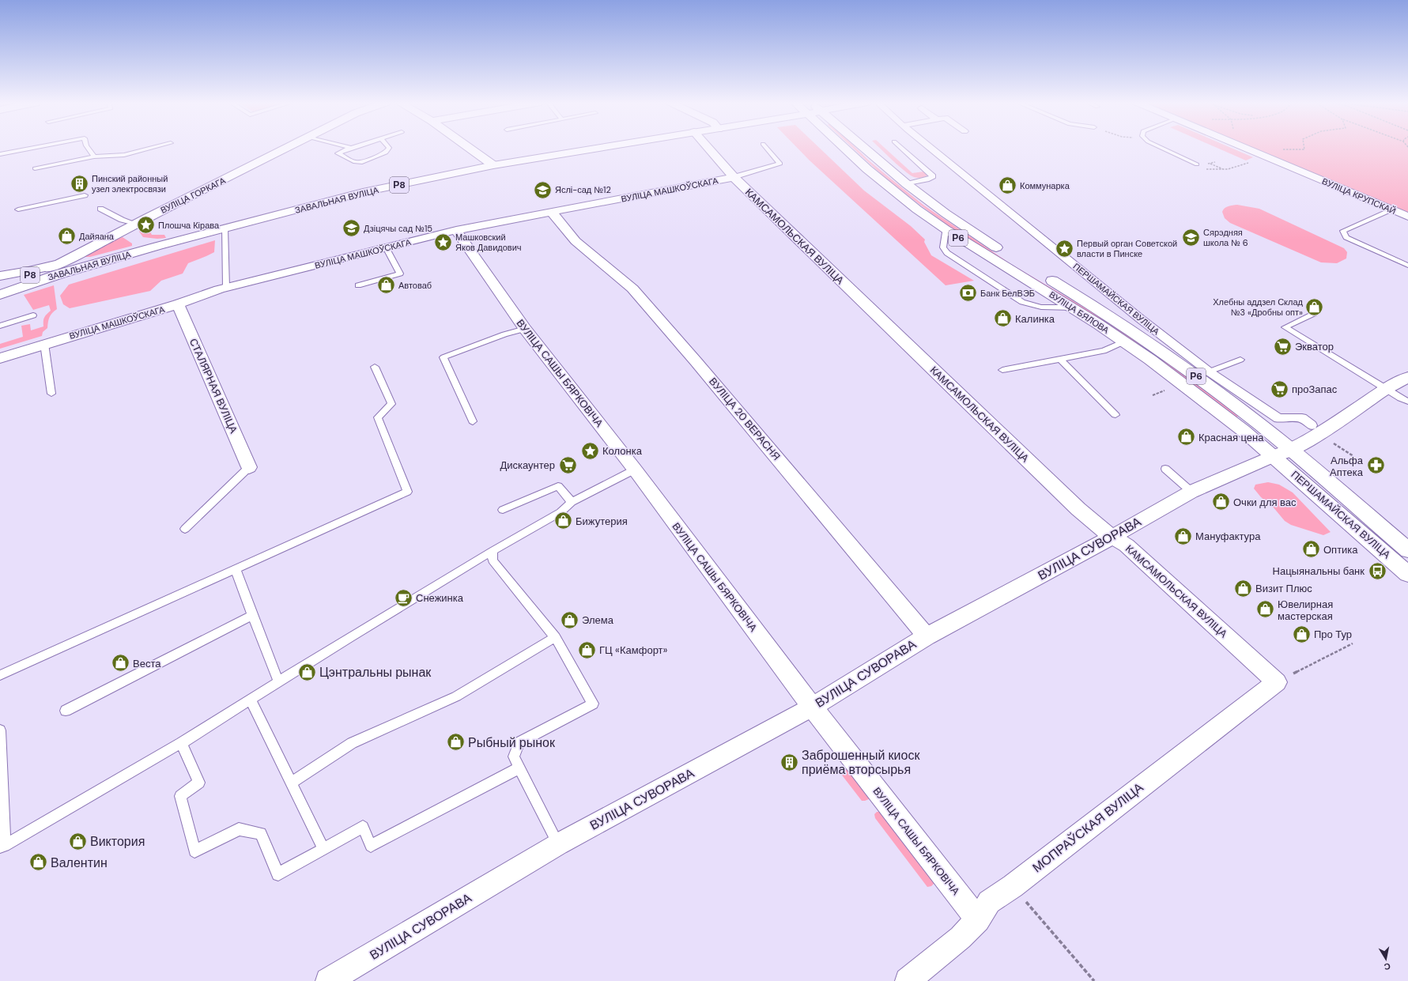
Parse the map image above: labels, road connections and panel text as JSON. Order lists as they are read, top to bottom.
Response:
{
  "streets": {
    "main road": [
      "Р8",
      "ВУЛІЦА ГОРКАГА",
      "ЗАВАЛЬНАЯ ВУЛІЦА",
      "Р6",
      "ПЕРШАМАЙСКАЯ ВУЛІЦА",
      "ВУЛІЦА БЯЛОВА",
      "ВУЛІЦА СУВОРАВА"
    ],
    "street": [
      "ВУЛІЦА МАШКОЎСКАГА",
      "ВУЛІЦА КРУПСКАЙ",
      "КАМСАМОЛЬСКАЯ ВУЛІЦА",
      "ВУЛІЦА САШЫ БЯРКОВІЧА",
      "СТАЛЯРНАЯ ВУЛІЦА",
      "ВУЛІЦА 20 ВЕРАСНЯ",
      "МОПРАЎСКАЯ ВУЛІЦА"
    ]
  },
  "crossings": [
    ["ВУЛІЦА МАШКОЎСКАГА", "КАМСАМОЛЬСКАЯ ВУЛІЦА"],
    ["ВУЛІЦА МАШКОЎСКАГА", "ВУЛІЦА САШЫ БЯРКОВІЧА"],
    ["ВУЛІЦА МАШКОЎСКАГА", "СТАЛЯРНАЯ ВУЛІЦА"],
    ["ВУЛІЦА МАШКОЎСКАГА", "ВУЛІЦА 20 ВЕРАСНЯ"],
    ["КАМСАМОЛЬСКАЯ ВУЛІЦА", "ВУЛІЦА СУВОРАВА"],
    ["КАМСАМОЛЬСКАЯ ВУЛІЦА", "МОПРАЎСКАЯ ВУЛІЦА"],
    ["ПЕРШАМАЙСКАЯ ВУЛІЦА", "ВУЛІЦА БЯЛОВА"],
    ["ПЕРШАМАЙСКАЯ ВУЛІЦА", "ВУЛІЦА СУВОРАВА"],
    ["ВУЛІЦА БЯЛОВА", "ВУЛІЦА СУВОРАВА"],
    ["ВУЛІЦА САШЫ БЯРКОВІЧА", "ВУЛІЦА СУВОРАВА"],
    ["ВУЛІЦА САШЫ БЯРКОВІЧА", "МОПРАЎСКАЯ ВУЛІЦА"],
    ["ВУЛІЦА 20 ВЕРАСНЯ", "ВУЛІЦА СУВОРАВА"]
  ],
  "places": {
    "building": ["Пинский районный узел электросвязи", "Заброшенный киоск приёма вторсырья"],
    "shop": [
      "Коммунарка",
      "Дайяана",
      "Автоваб",
      "Хлебны аддзел Склад №3 «Дробны опт»",
      "Калинка",
      "Красная цена",
      "Очки для вас",
      "Бижутерия",
      "Мануфактура",
      "Оптика",
      "Визит Плюс",
      "Ювелирная мастерская",
      "Элема",
      "Про Тур",
      "ГЦ «Камфорт»",
      "Веста",
      "Цэнтральны рынак",
      "Рыбный рынок",
      "Виктория",
      "Валентин"
    ],
    "school or university": ["Яслі-сад №12", "Дзіцячы сад №15", "Сярэдняя школа № 6"],
    "place": [
      "Плошча Кірава",
      "Машковский Яков Давидович",
      "Первый орган Советской власти в Пинске",
      "Колонка"
    ],
    "bank": ["Банк БелВЭБ"],
    "supermarket": ["Экватор", "проЗапас", "Дискаунтер"],
    "pharmacy": ["Альфа Аптека"],
    "bus stop": ["Нацыянальны банк"],
    "cafe": ["Снежинка"]
  },
  "north": "bottom"
}
